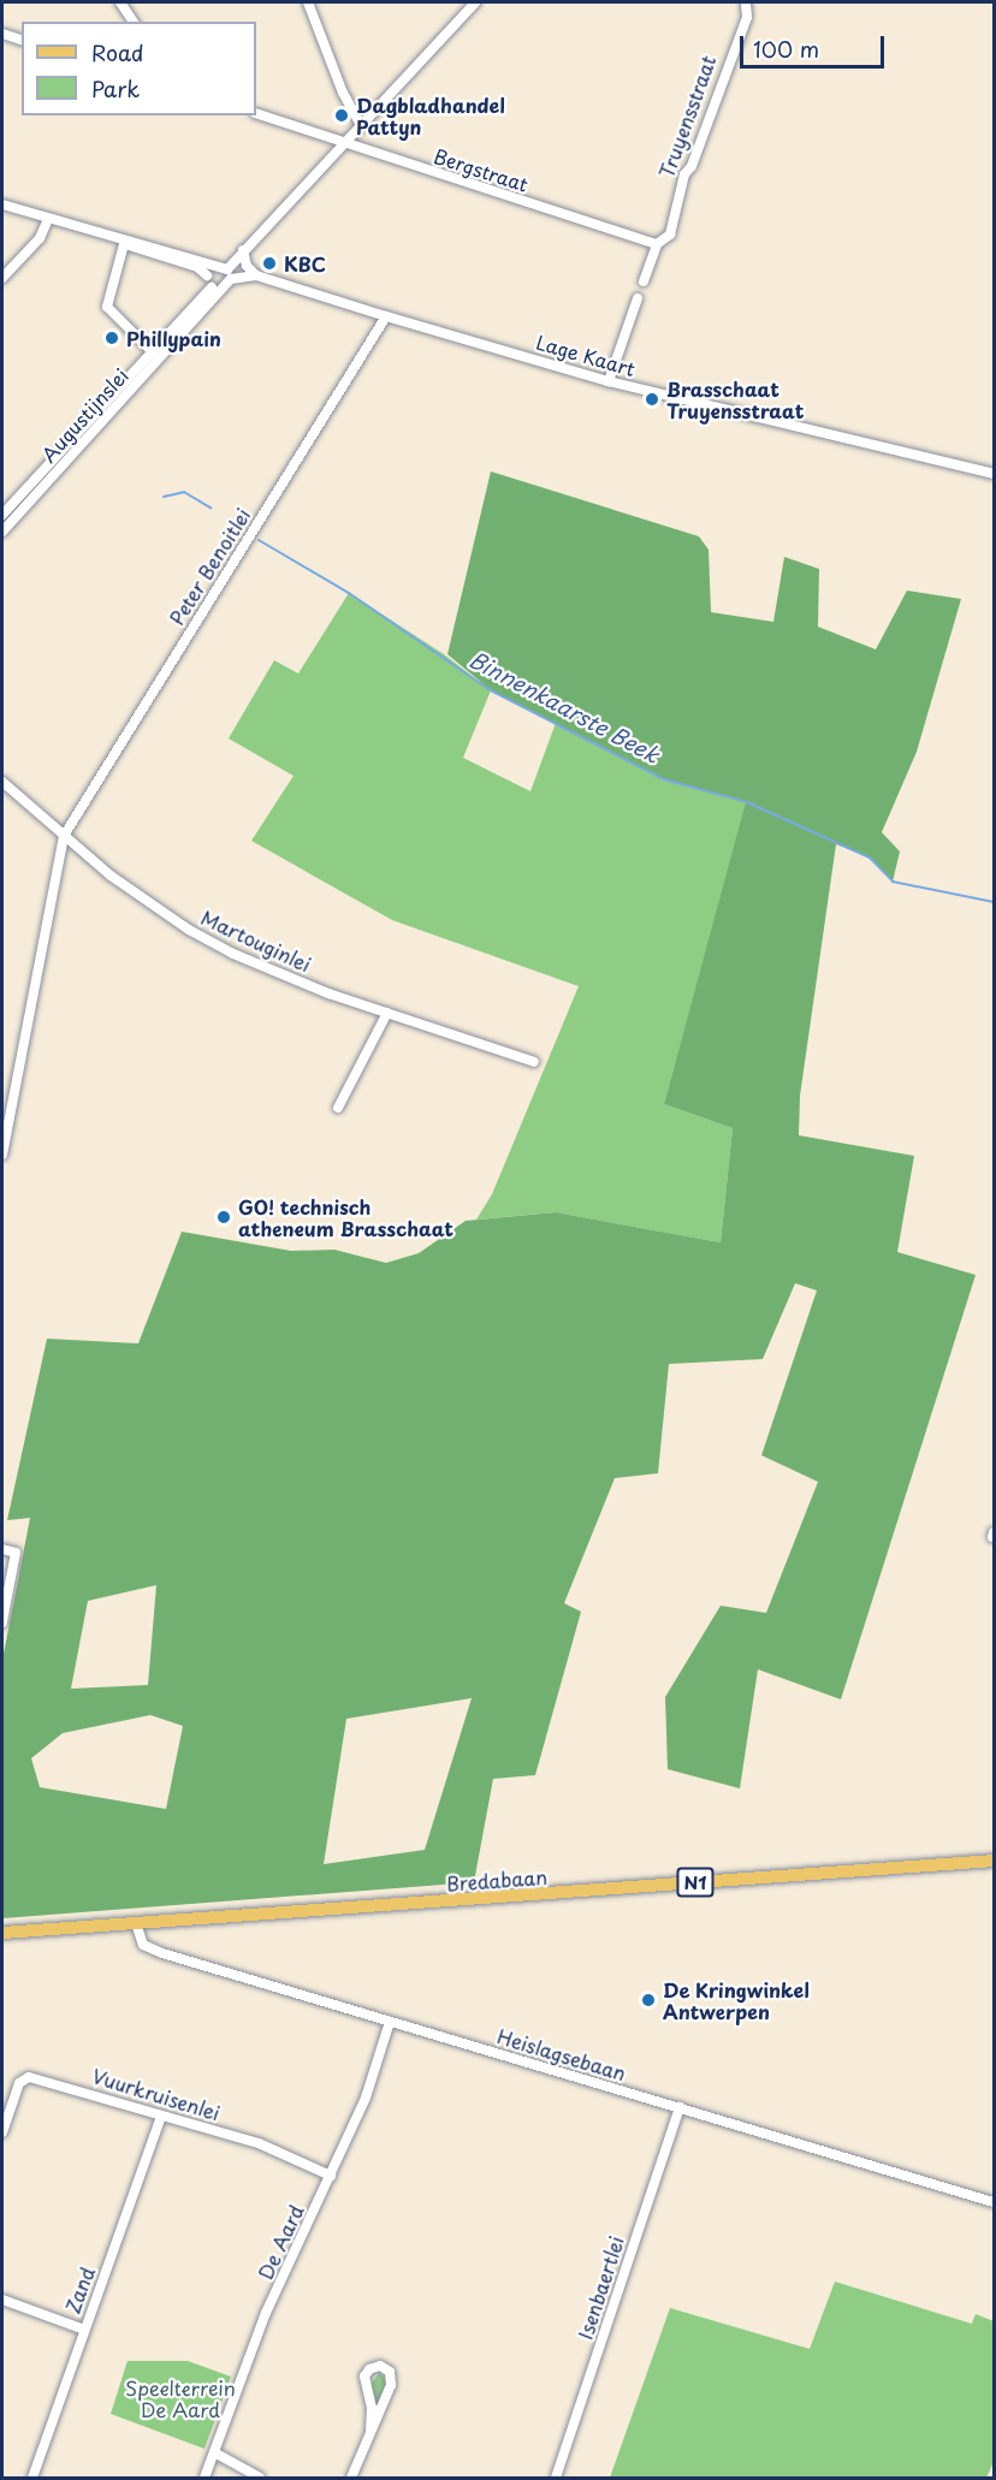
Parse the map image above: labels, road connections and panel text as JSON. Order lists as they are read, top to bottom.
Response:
{
  "streets": {
    "main road": ["Bredabaan", "N1"],
    "street": [
      "Truyensstraat",
      "Bergstraat",
      "Lage Kaart",
      "Augustijnslei",
      "Peter Benoitlei",
      "Martouginlei",
      "Heislagsebaan",
      "Vuurkruisenlei",
      "De Aard",
      "Isenbaertlei",
      "Zand"
    ]
  },
  "crossings": [
    ["Truyensstraat", "Bergstraat"],
    ["Lage Kaart", "Peter Benoitlei"],
    ["Peter Benoitlei", "Martouginlei"],
    ["Bredabaan", "Heislagsebaan"],
    ["Heislagsebaan", "De Aard"],
    ["Heislagsebaan", "Isenbaertlei"],
    ["Vuurkruisenlei", "De Aard"],
    ["Vuurkruisenlei", "Zand"]
  ],
  "water": ["Binnenkaarste Beek"],
  "parks": ["Speelterrein De Aard"],
  "places": [
    "Dagbladhandel Pattyn",
    "KBC",
    "Phillypain",
    "Brasschaat Truyensstraat",
    "GO! technisch atheneum Brasschaat",
    "De Kringwinkel Antwerpen"
  ],
  "legend": ["Road", "Park"],
  "scale_bar": "100 m"
}
